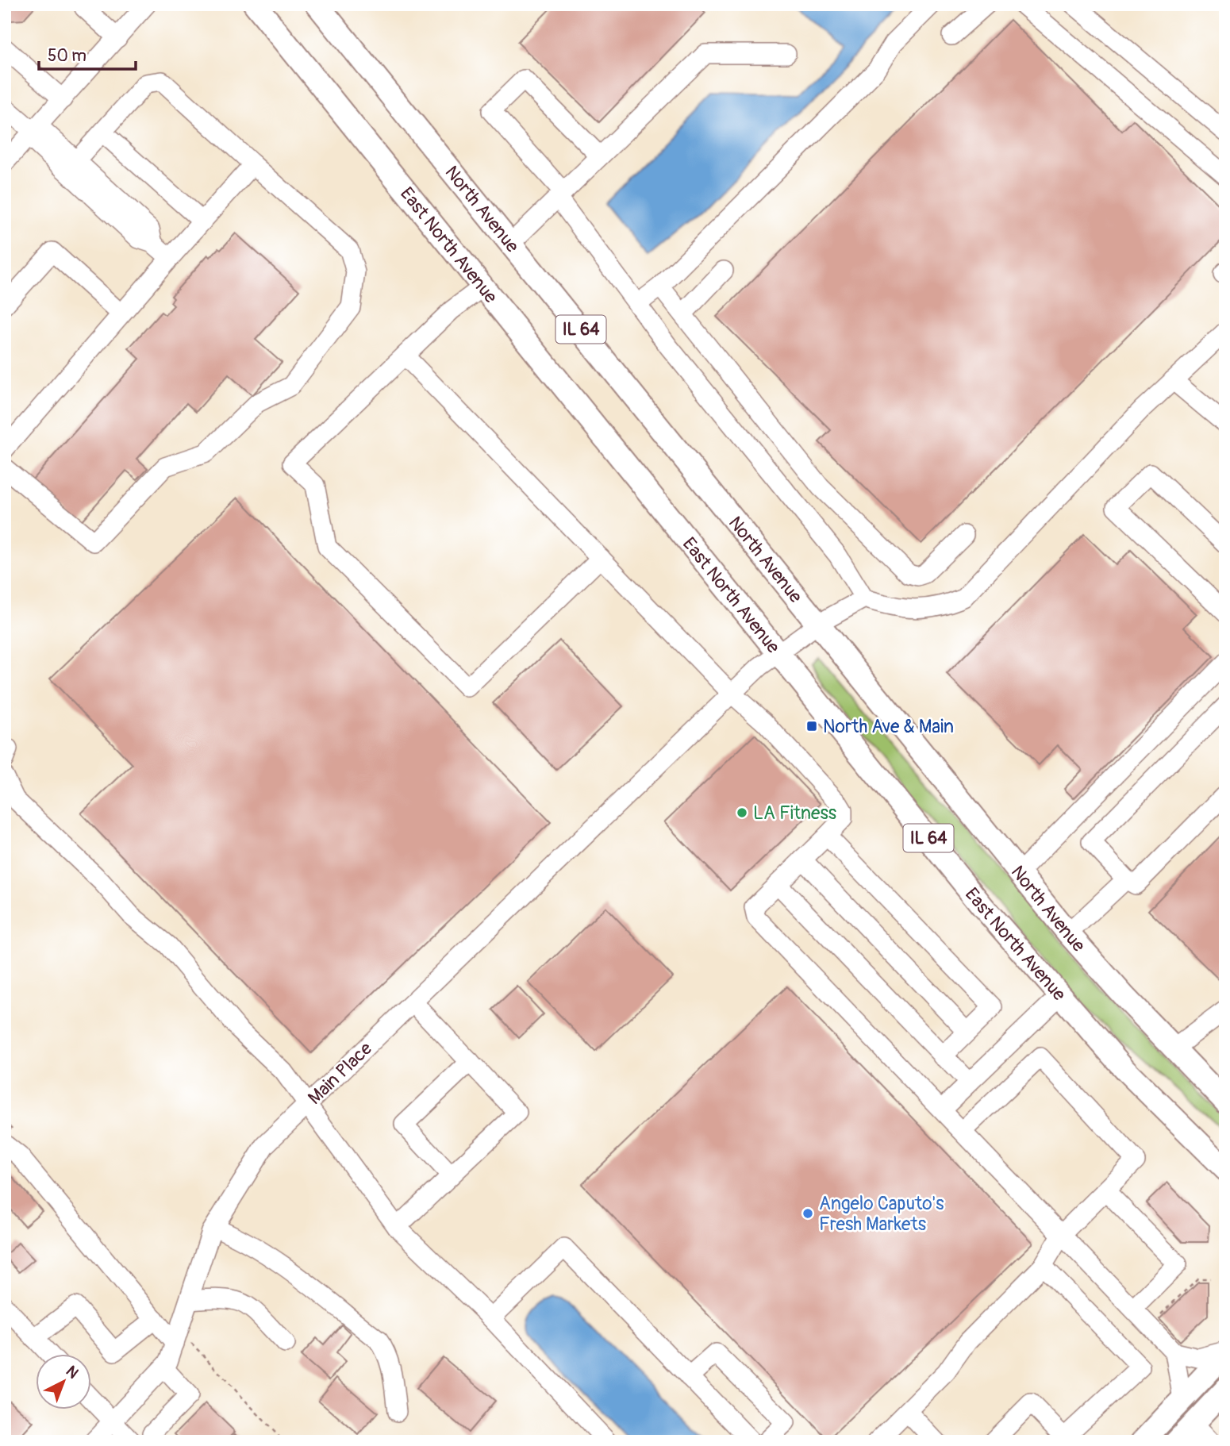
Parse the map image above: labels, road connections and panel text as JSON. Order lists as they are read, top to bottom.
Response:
{
  "streets": {
    "main road": ["North Avenue", "East North Avenue", "IL 64"],
    "street": ["Main Place"]
  },
  "crossings": [
    ["North Avenue", "Main Place"],
    ["East North Avenue", "Main Place"]
  ],
  "places": {
    "transit": ["North Ave & Main"],
    "other": ["LA Fitness", "Angelo Caputo's Fresh Markets"]
  },
  "scale_bar": "50 m",
  "north": "top right"
}
